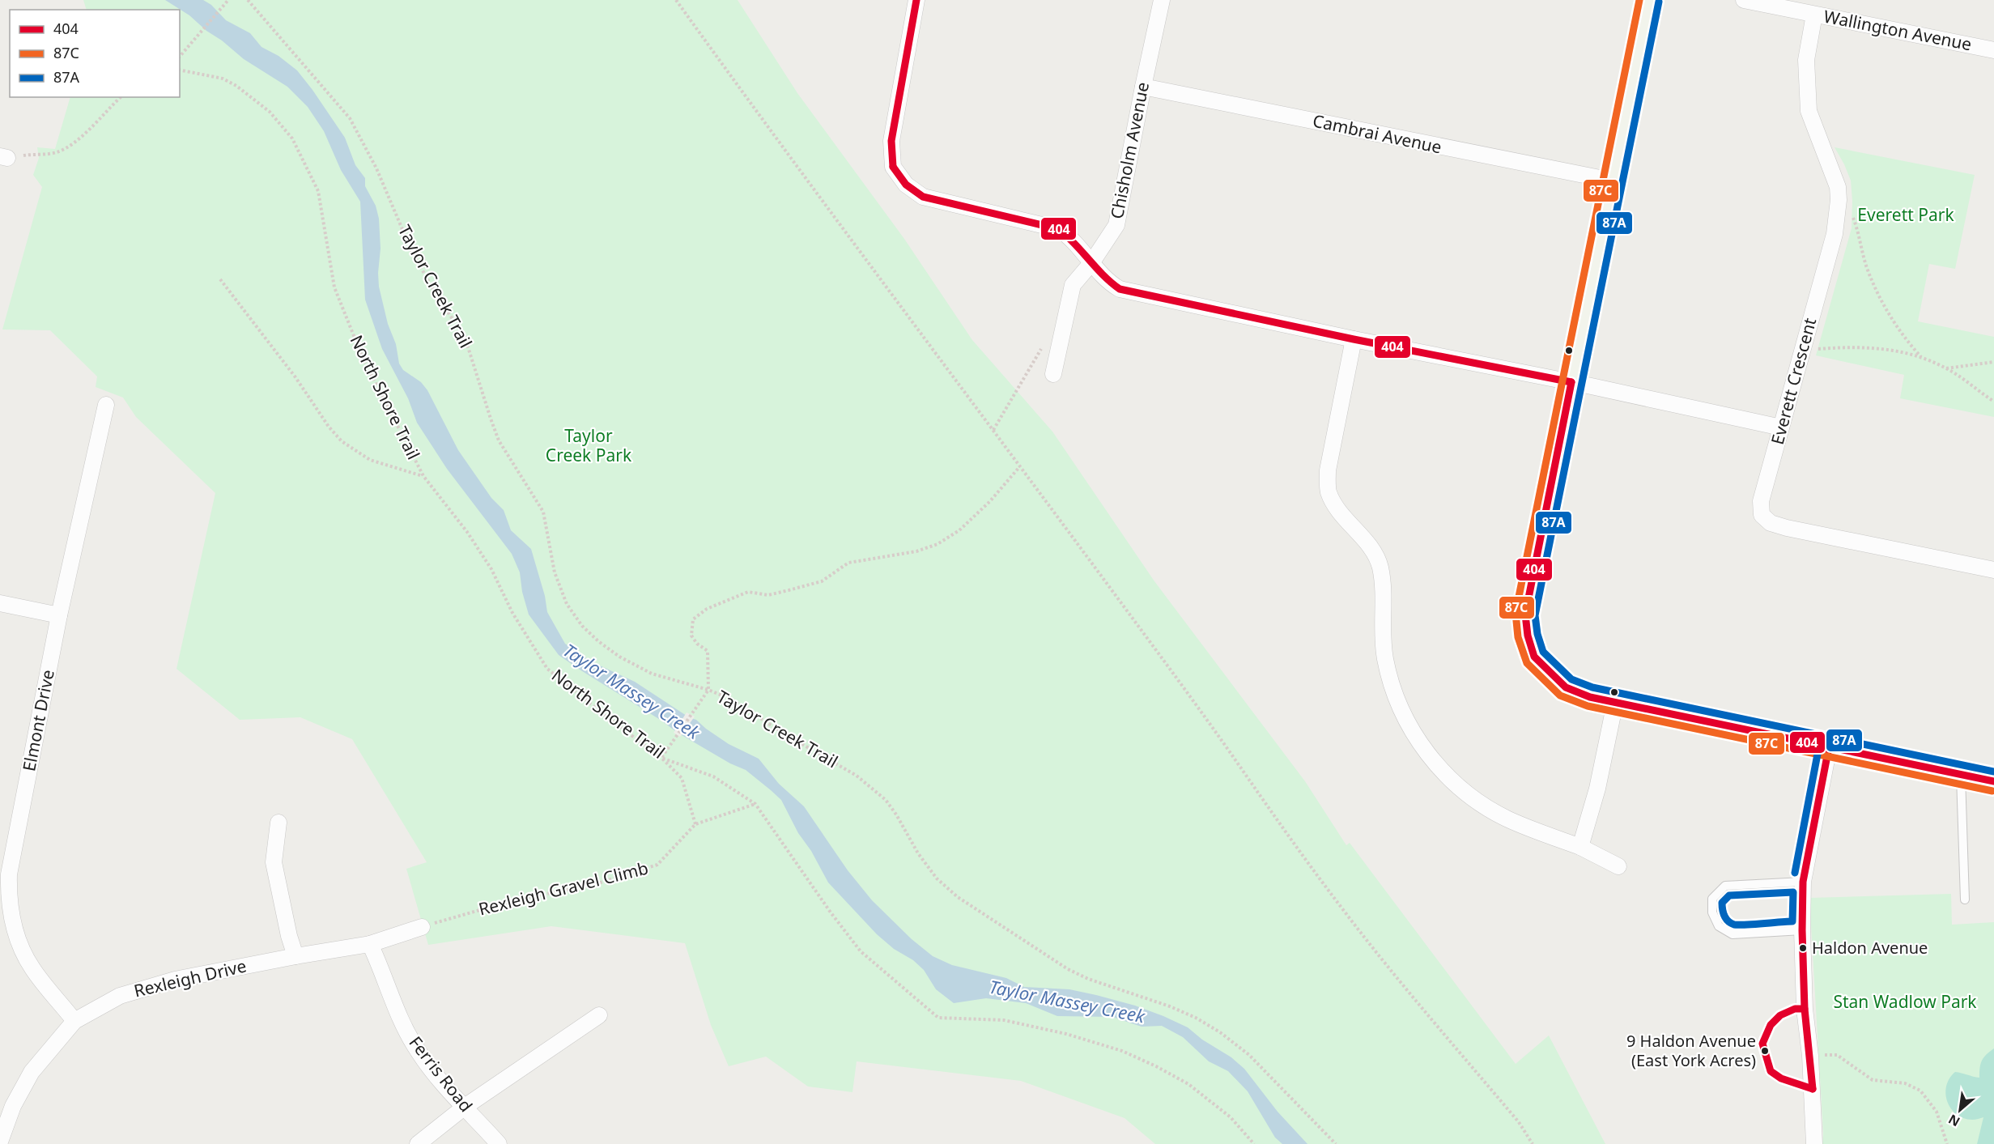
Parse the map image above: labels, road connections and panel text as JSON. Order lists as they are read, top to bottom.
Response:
{
  "streets": {
    "street": [
      "Wallington Avenue",
      "Cambrai Avenue",
      "Chisholm Avenue",
      "Everett Crescent",
      "Elmont Drive",
      "Rexleigh Drive",
      "Ferris Road"
    ],
    "path": ["Taylor Creek Trail", "North Shore Trail", "Rexleigh Gravel Climb"]
  },
  "crossings": [
    ["Wallington Avenue", "Everett Crescent"],
    ["Cambrai Avenue", "Chisholm Avenue"],
    ["Elmont Drive", "Rexleigh Drive"],
    ["Rexleigh Gravel Climb", "Rexleigh Drive"],
    ["Rexleigh Drive", "Ferris Road"]
  ],
  "water": ["Taylor Massey Creek"],
  "parks": ["Everett Park", "Taylor Creek Park", "Stan Wadlow Park"],
  "places": ["Haldon Avenue", "9 Haldon Avenue (East York Acres)"],
  "lines": ["transit line 404", "transit line 87C", "transit line 87A"],
  "legend": ["404", "87C", "87A"],
  "north": "bottom left"
}
